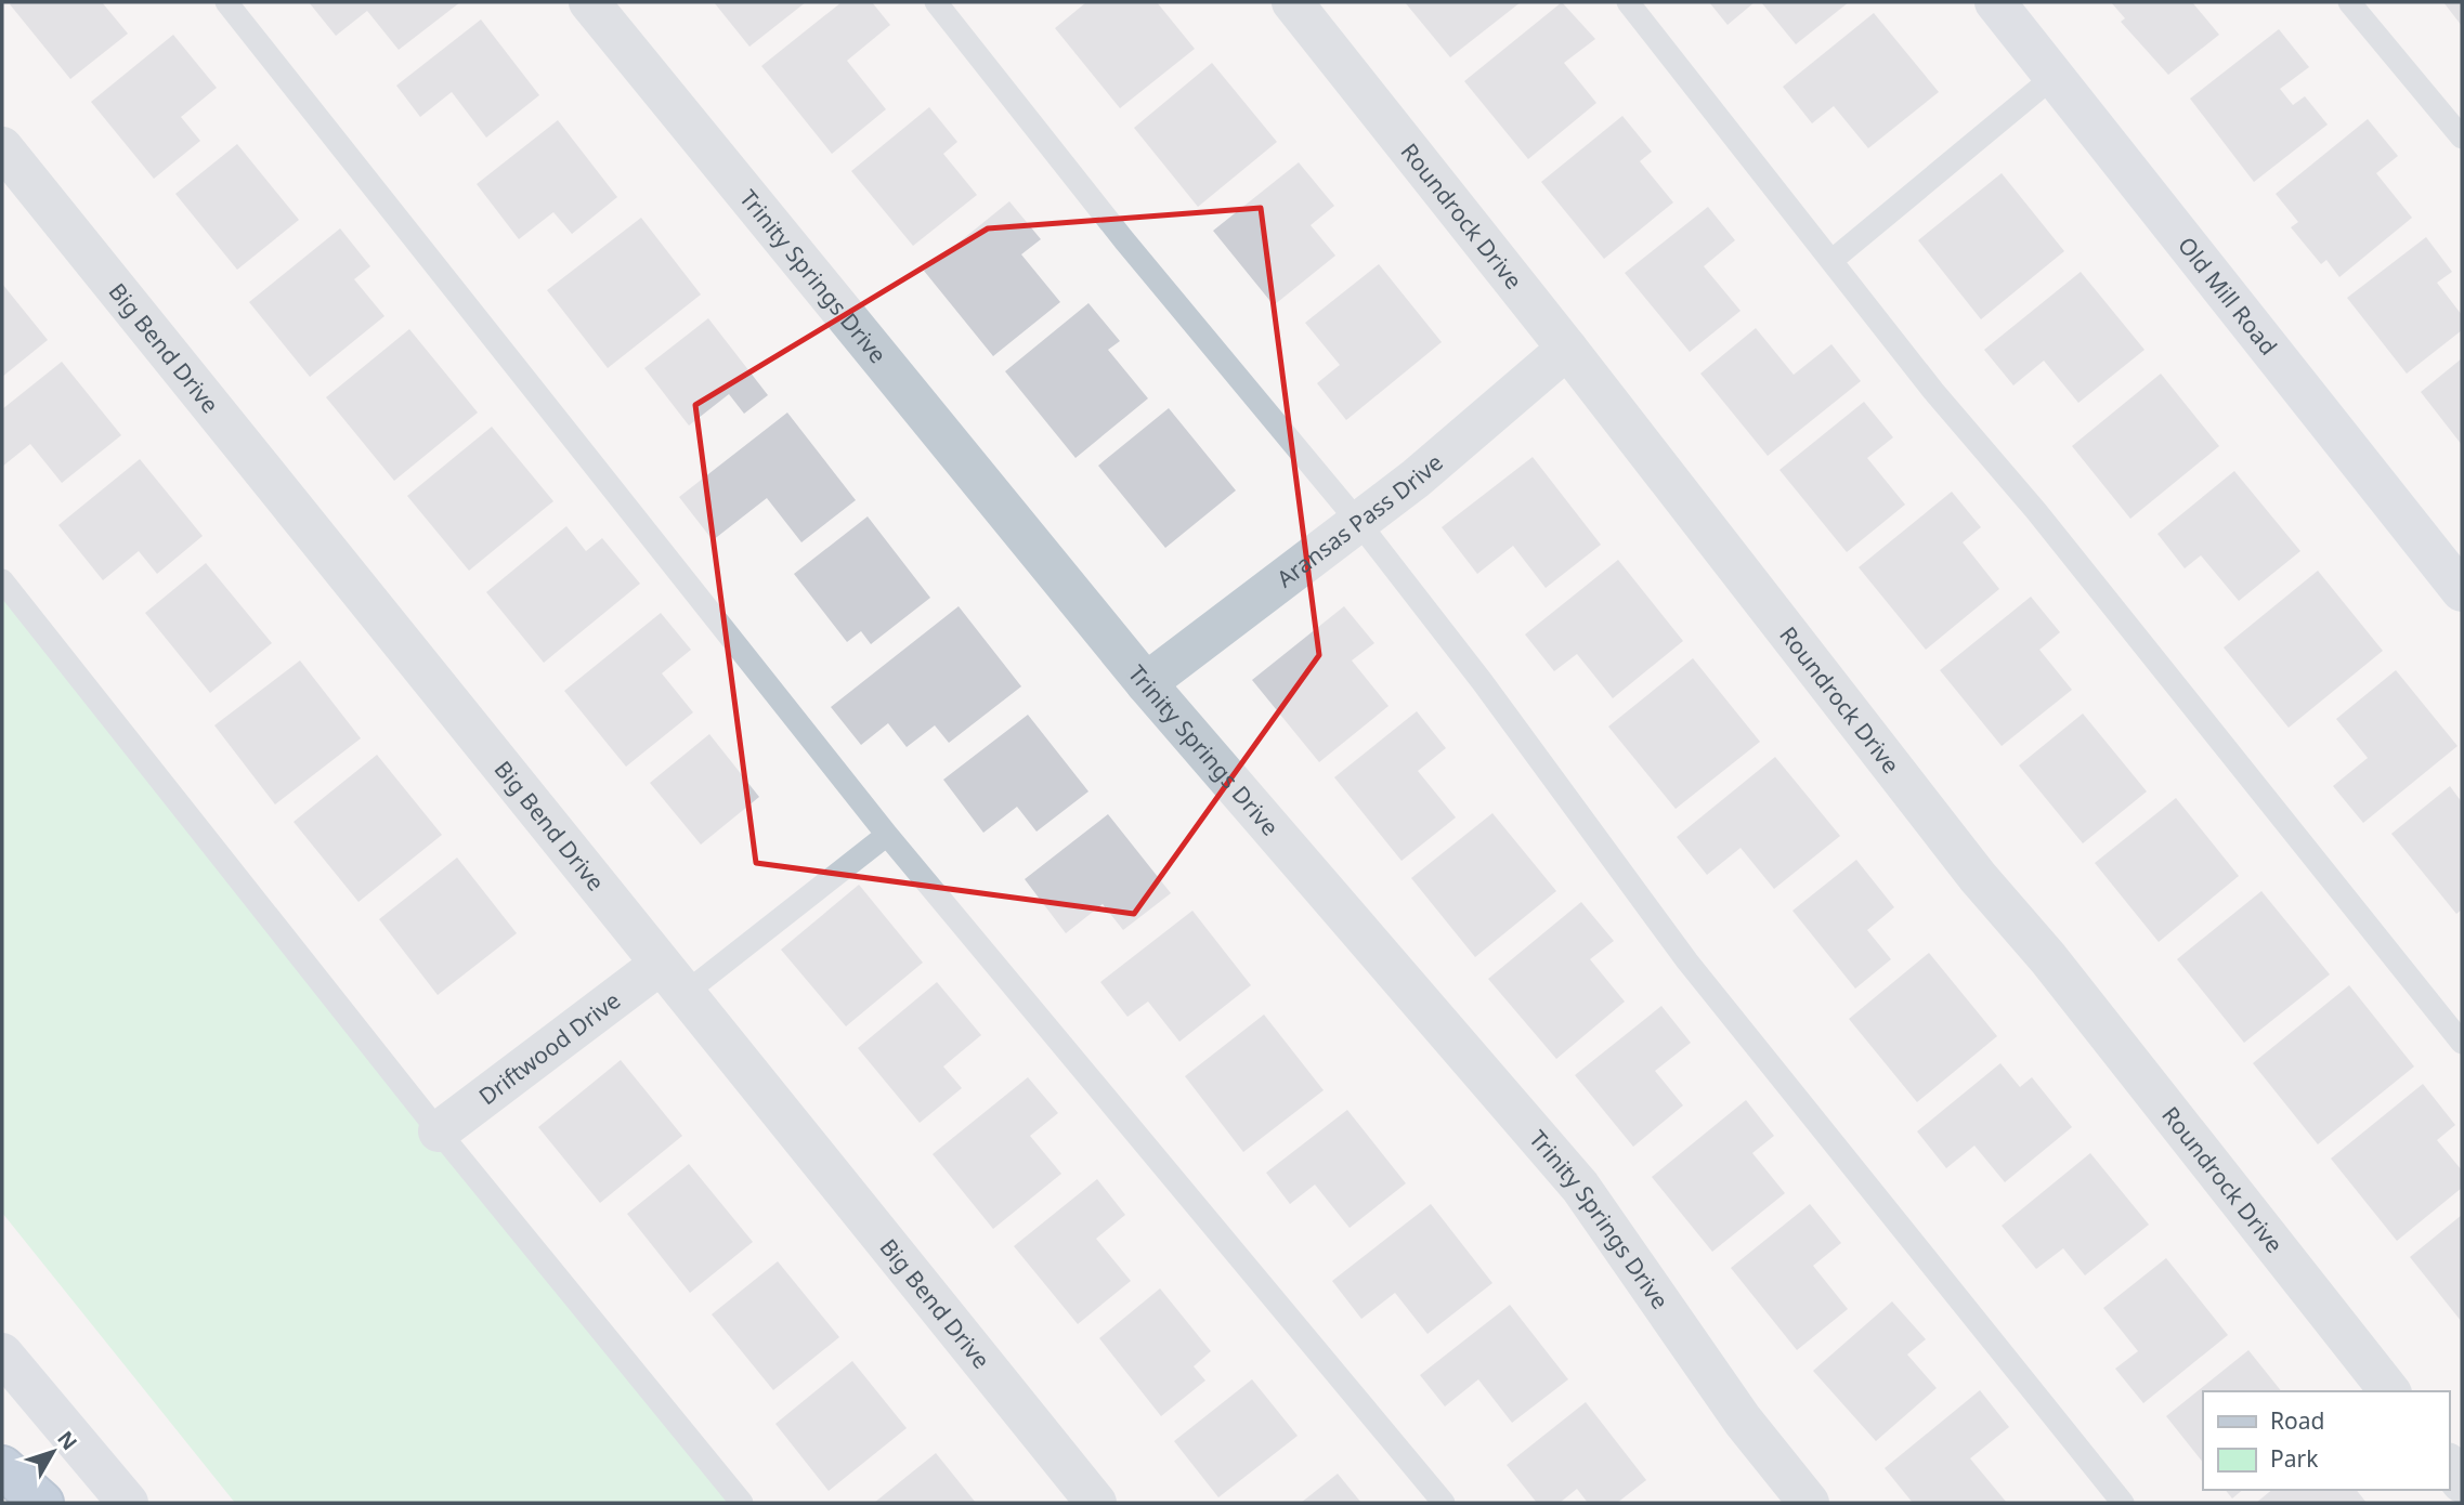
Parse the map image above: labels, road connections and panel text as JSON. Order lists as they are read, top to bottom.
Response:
{
  "streets": {
    "street": [
      "Roundrock Drive",
      "Trinity Springs Drive",
      "Old Mill Road",
      "Big Bend Drive",
      "Aransas Pass Drive",
      "Driftwood Drive"
    ]
  },
  "crossings": [
    ["Roundrock Drive", "Aransas Pass Drive"],
    ["Trinity Springs Drive", "Aransas Pass Drive"],
    ["Big Bend Drive", "Driftwood Drive"]
  ],
  "legend": ["Road", "Park"],
  "north": "top right"
}
